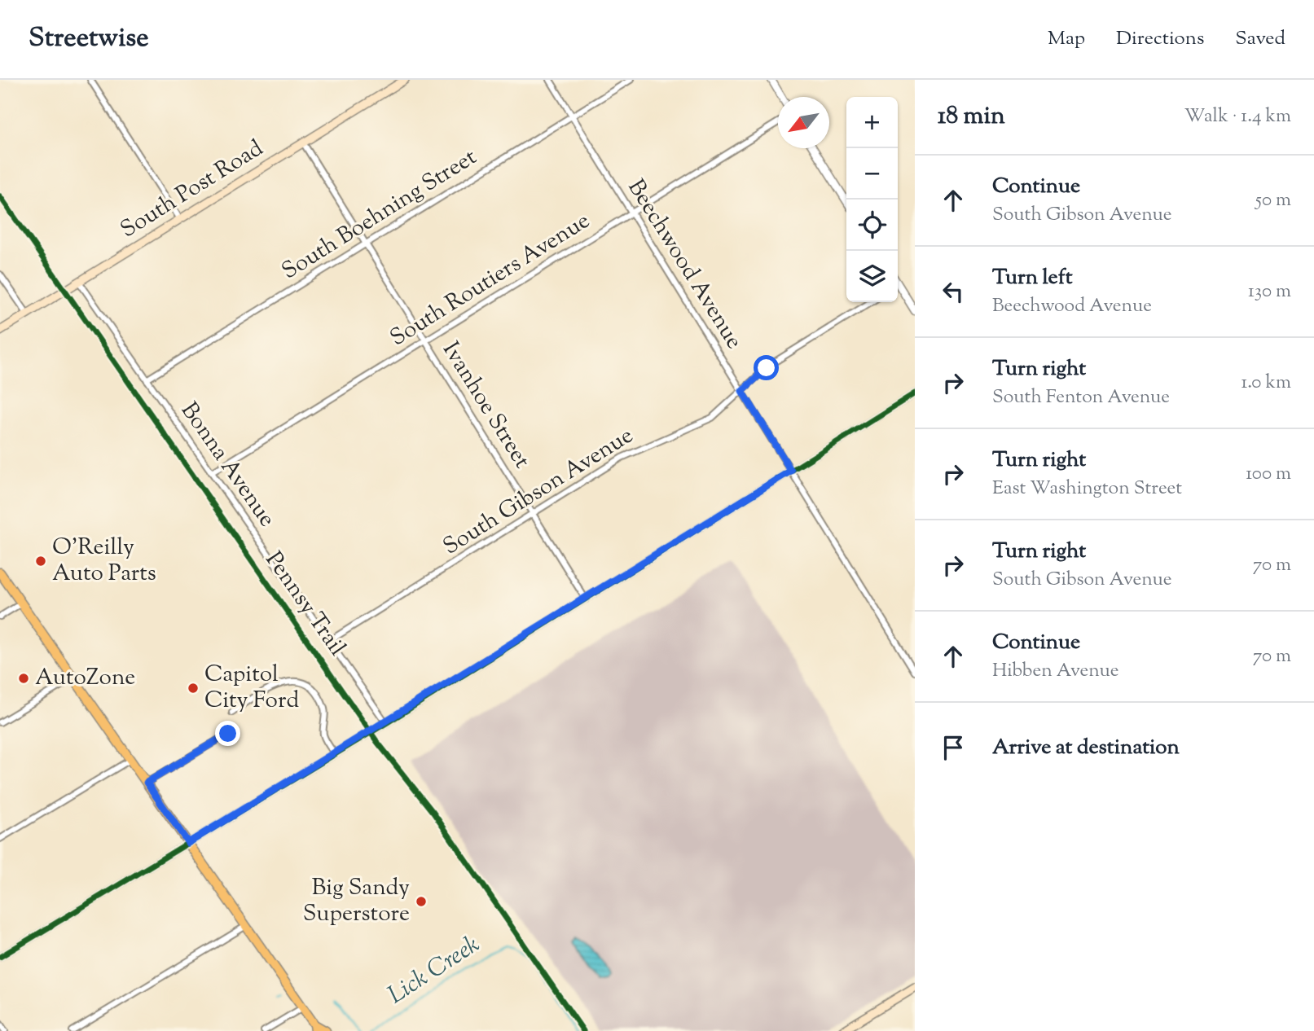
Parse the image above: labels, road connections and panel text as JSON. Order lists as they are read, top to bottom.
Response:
{
  "streets": {
    "main road": ["South Post Road"],
    "street": [
      "South Boehning Street",
      "Beechwood Avenue",
      "South Routiers Avenue",
      "Ivanhoe Street",
      "Bonna Avenue",
      "South Gibson Avenue"
    ],
    "cycle path": ["Pennsy Trail"]
  },
  "crossings": [
    ["South Post Road", "Ivanhoe Street"],
    ["South Post Road", "Bonna Avenue"],
    ["South Boehning Street", "Beechwood Avenue"],
    ["South Boehning Street", "Ivanhoe Street"],
    ["South Boehning Street", "Bonna Avenue"],
    ["Beechwood Avenue", "South Routiers Avenue"],
    ["Beechwood Avenue", "South Gibson Avenue"],
    ["South Routiers Avenue", "Ivanhoe Street"],
    ["South Routiers Avenue", "Bonna Avenue"],
    ["Ivanhoe Street", "South Gibson Avenue"],
    ["Bonna Avenue", "South Gibson Avenue"]
  ],
  "water": ["Lick Creek"],
  "places": [
    "O'Reilly Auto Parts",
    "AutoZone",
    "Capitol City Ford",
    "Big Sandy Superstore"
  ],
  "north": "bottom left",
  "page": {
    "header": "Streetwise",
    "nav": ["Map", "Directions", "Saved"],
    "heading": ["18 min", "Walk · 1.4 km"],
    "map_buttons": ["+", "−"],
    "list": [
      ["Continue", "South Gibson Avenue", "50 m"],
      ["Turn left", "Beechwood Avenue", "130 m"],
      ["Turn right", "South Fenton Avenue", "1.0 km"],
      ["Turn right", "East Washington Street", "100 m"],
      ["Turn right", "South Gibson Avenue", "70 m"],
      ["Continue", "Hibben Avenue", "70 m"],
      "Arrive at destination"
    ]
  }
}
